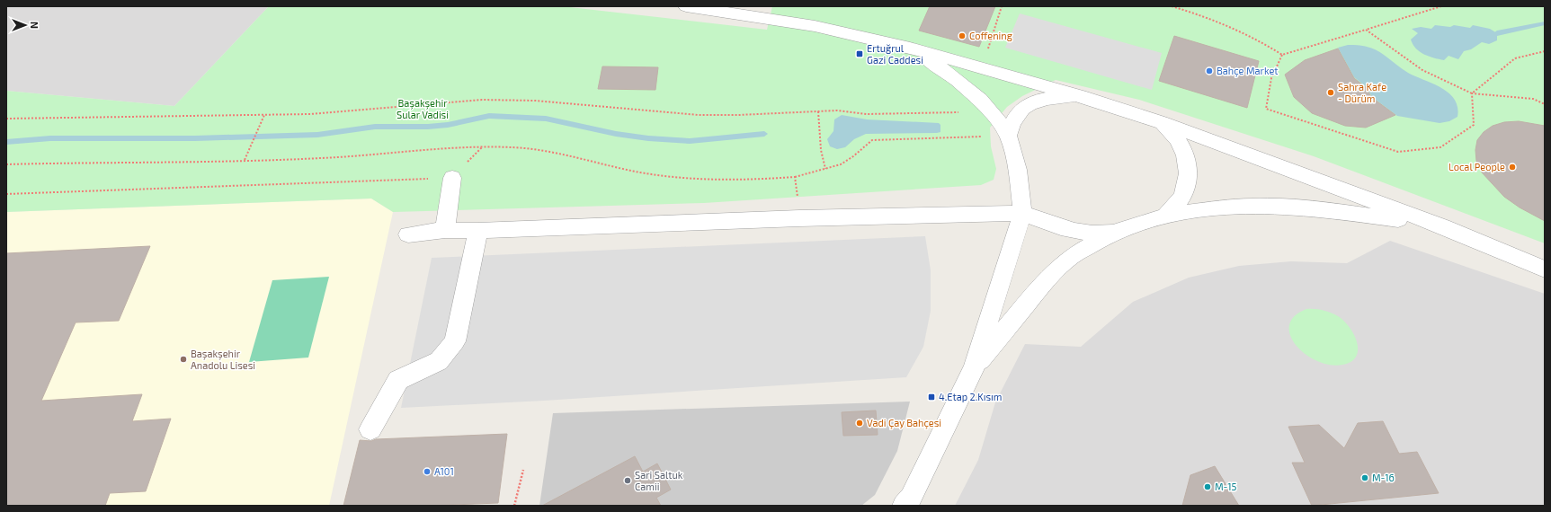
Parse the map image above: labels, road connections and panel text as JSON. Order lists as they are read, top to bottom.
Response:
{
  "parks": ["Başakşehir Sular Vadisi"],
  "places": {
    "other": [
      "Coffening",
      "Bahçe Market",
      "Sahra Kafe - Dürüm",
      "Local People",
      "Başakşehir Anadolu Lisesi",
      "Vadi Çay Bahçesi",
      "A101",
      "M-16",
      "Sari Saltuk Camii",
      "M-15"
    ],
    "transit": ["Ertuğrul Gazi Caddesi", "4.Etap 2.Kısım"]
  },
  "north": "right"
}
